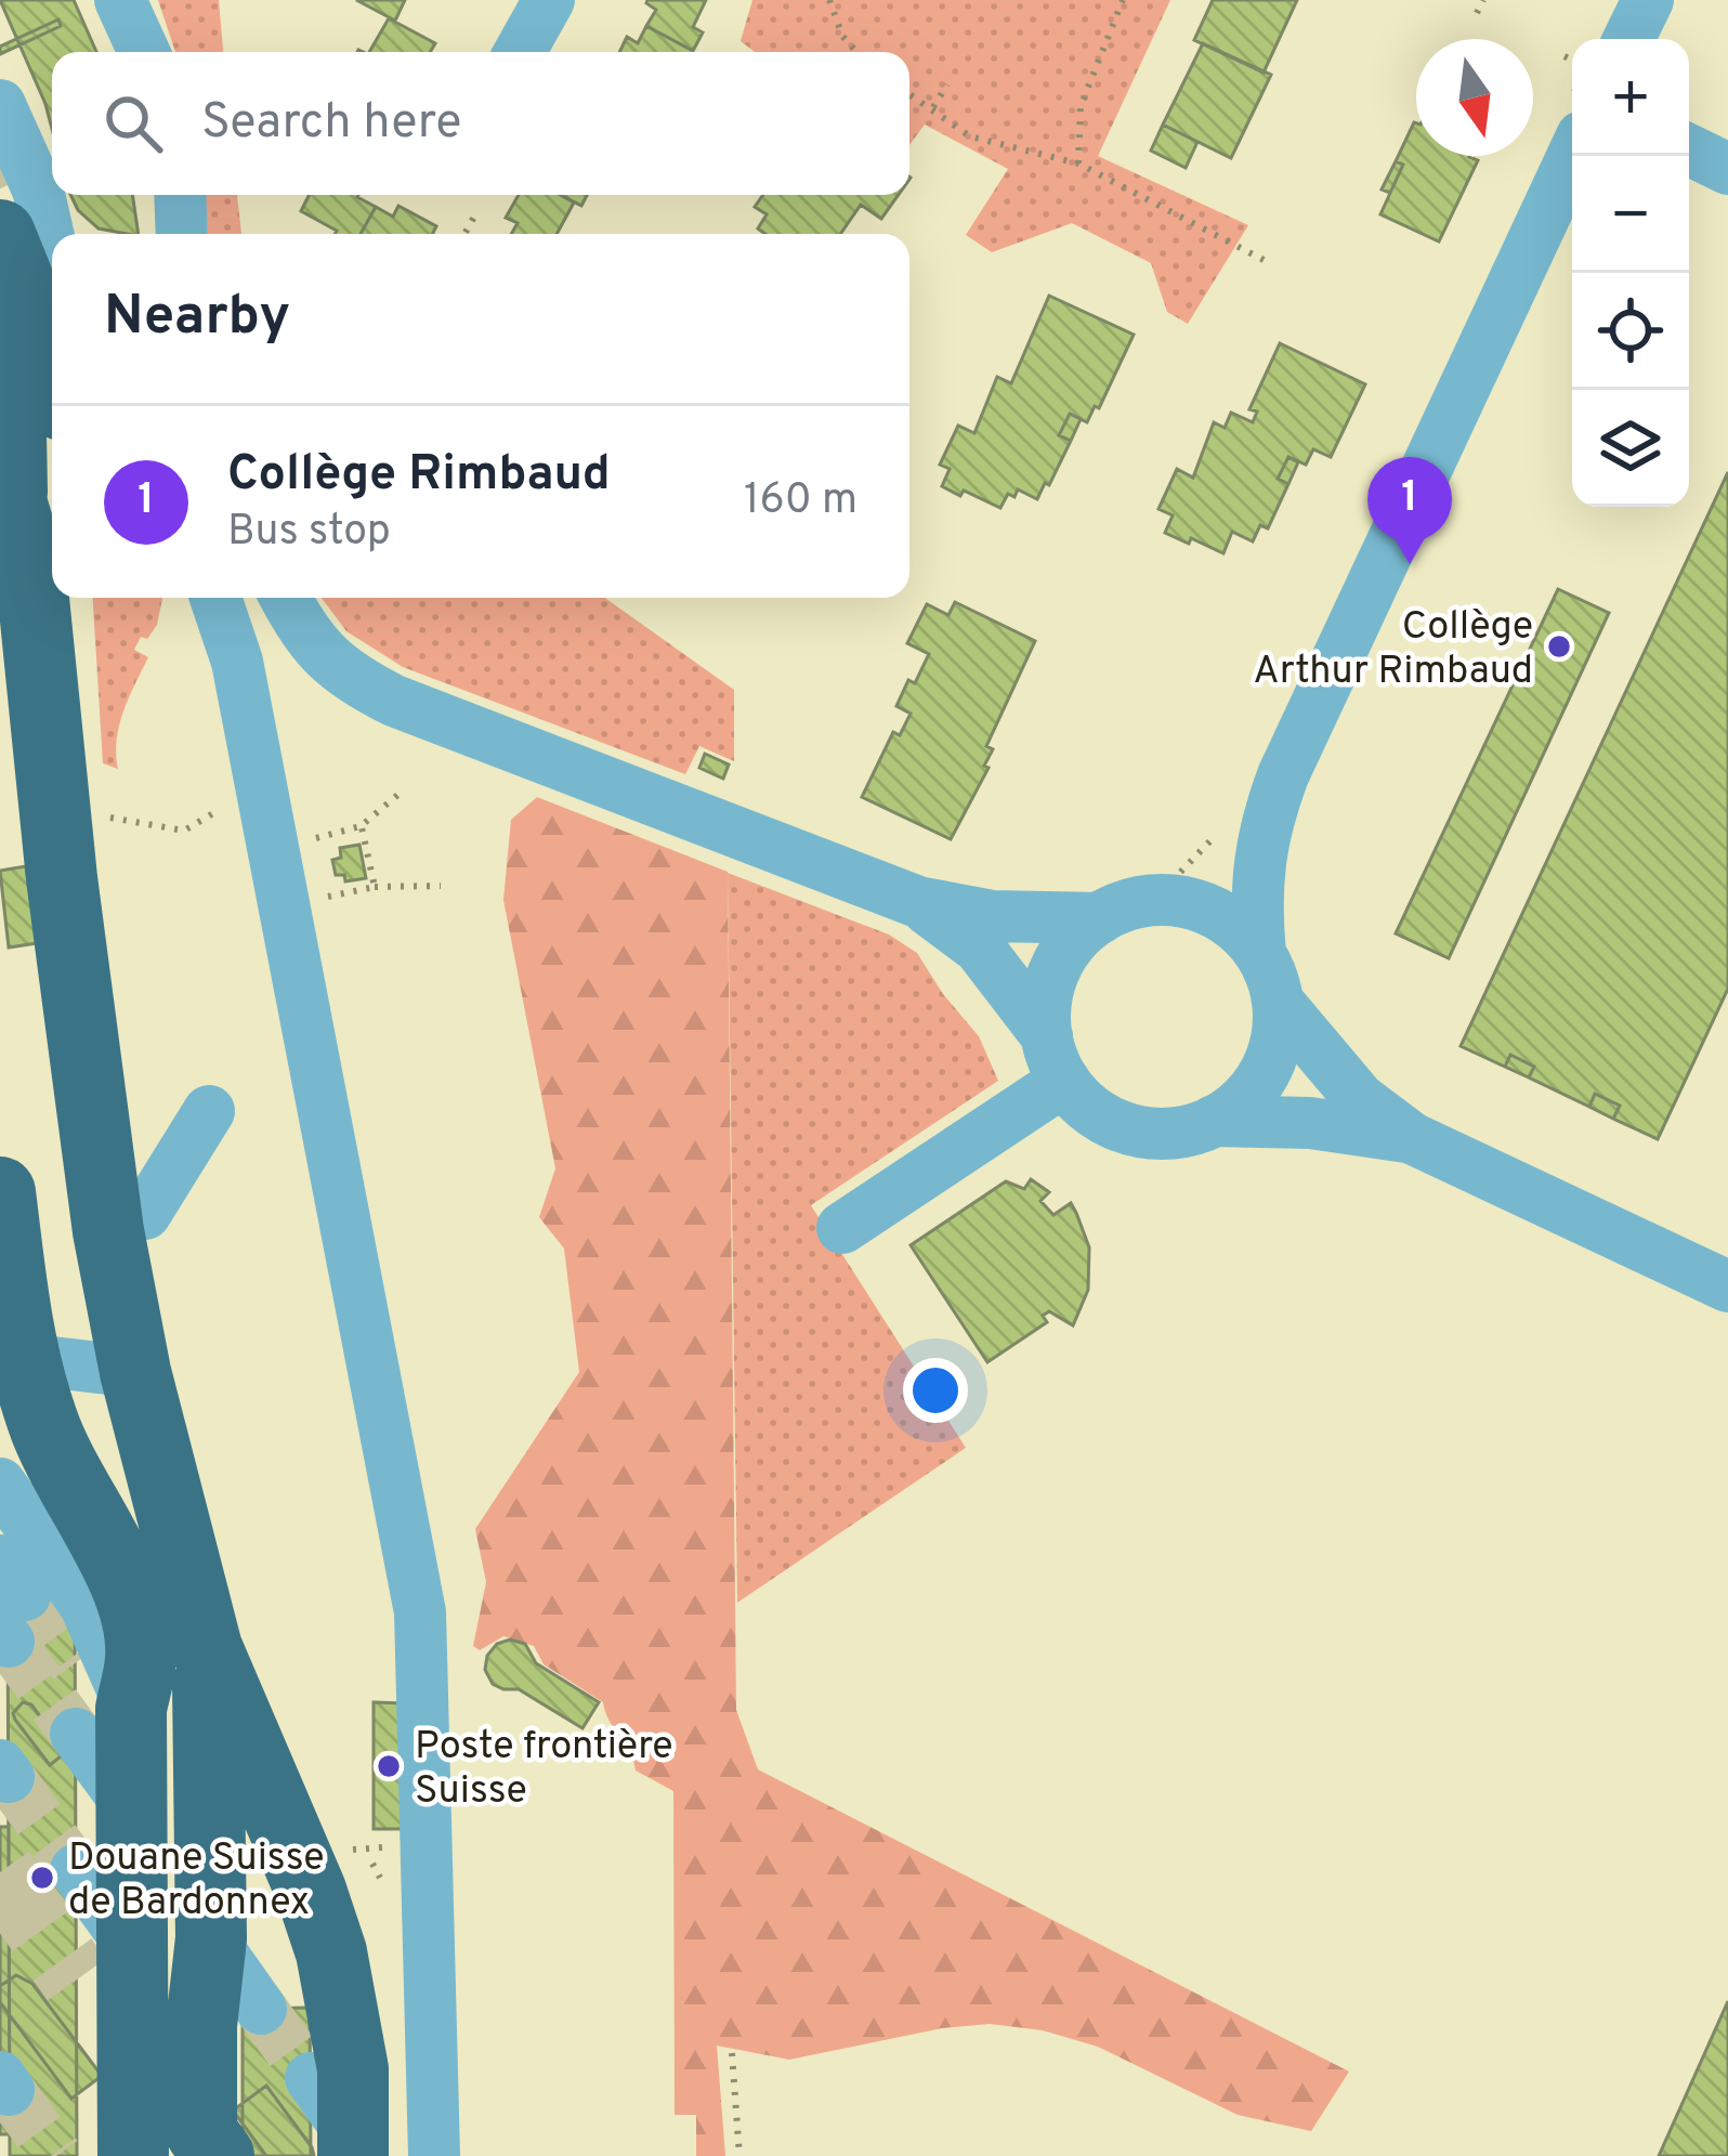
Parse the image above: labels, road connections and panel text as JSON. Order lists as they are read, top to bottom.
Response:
{
  "places": ["Collège Arthur Rimbaud", "Poste frontière Suisse", "Douane Suisse de Bardonnex"],
  "north": "bottom",
  "page": {
    "map_buttons": ["+", "−"],
    "search": "Search here",
    "heading": "Nearby",
    "list": [
      {
        "mark": "1",
        "name": "Collège Rimbaud",
        "note": "Bus stop",
        "value": "160 m"
      }
    ],
    "pins": "1"
  }
}
